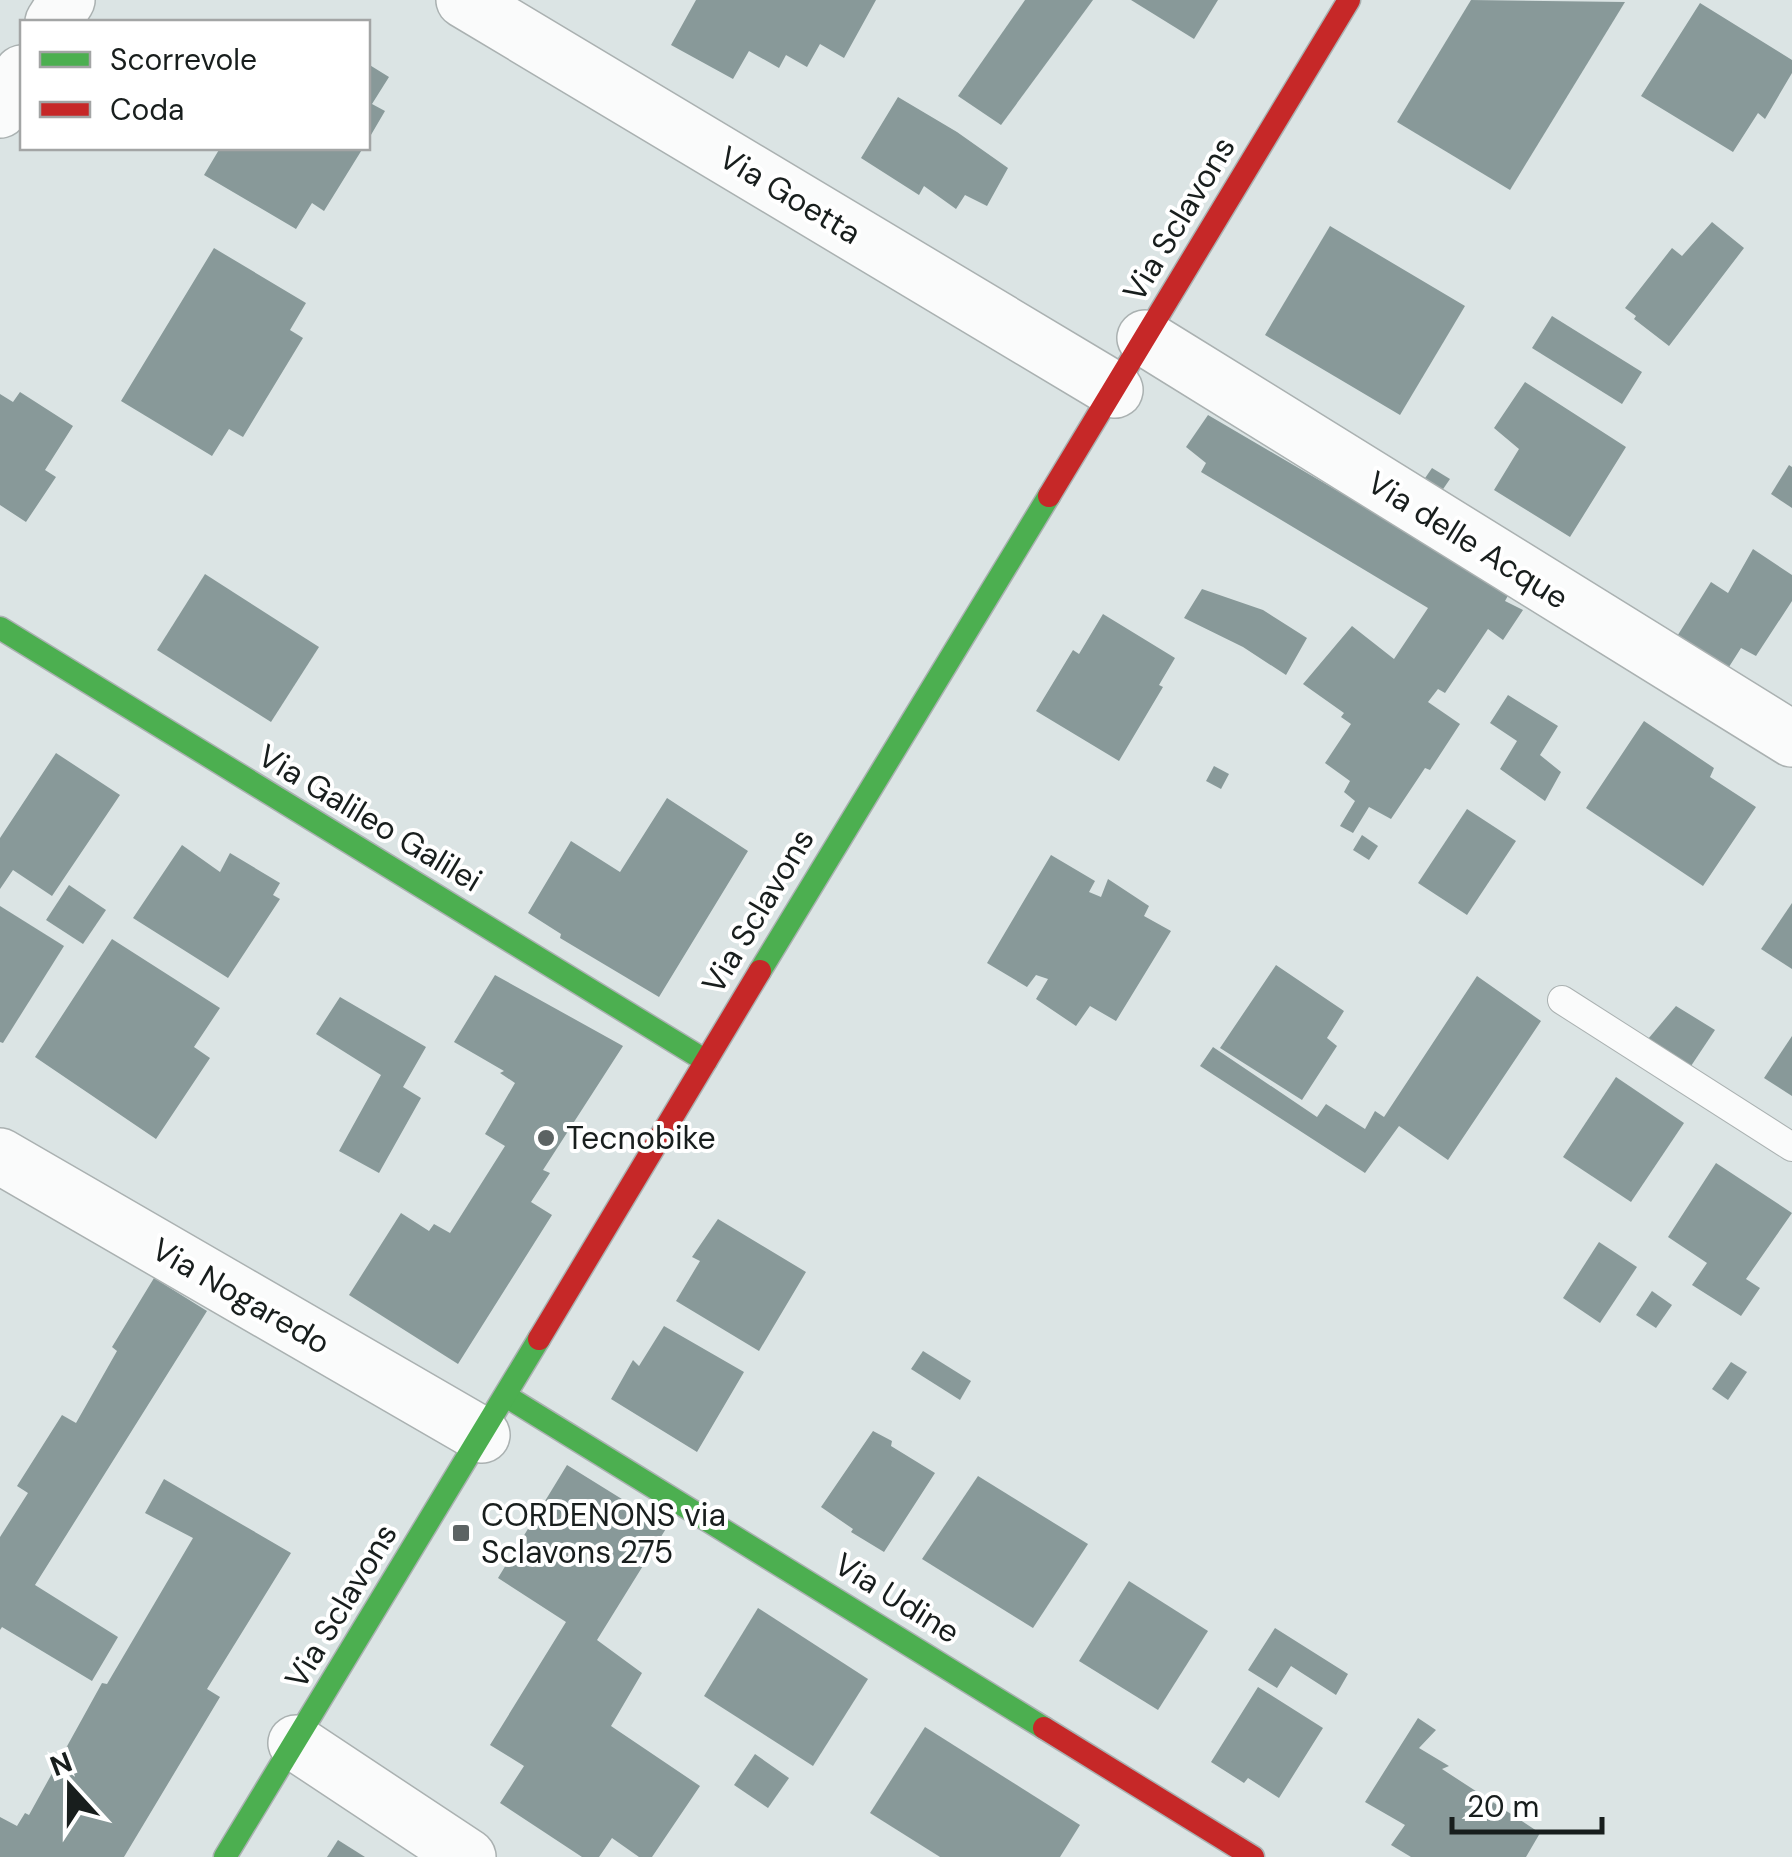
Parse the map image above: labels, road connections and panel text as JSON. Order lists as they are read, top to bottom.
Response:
{
  "streets": {
    "street": [
      "Via Goetta",
      "Via Sclavons",
      "Via delle Acque",
      "Via Galileo Galilei",
      "Via Nogaredo",
      "Via Udine"
    ]
  },
  "crossings": [
    ["Via Goetta", "Via Sclavons"],
    ["Via Sclavons", "Via delle Acque"],
    ["Via Sclavons", "Via Galileo Galilei"],
    ["Via Sclavons", "Via Nogaredo"],
    ["Via Sclavons", "Via Udine"],
    ["Via Nogaredo", "Via Udine"]
  ],
  "places": {
    "other": ["Tecnobike"],
    "transit": ["CORDENONS via Sclavons 275"]
  },
  "legend": ["Scorrevole", "Coda"],
  "scale_bar": "20 m",
  "north": "top"
}
